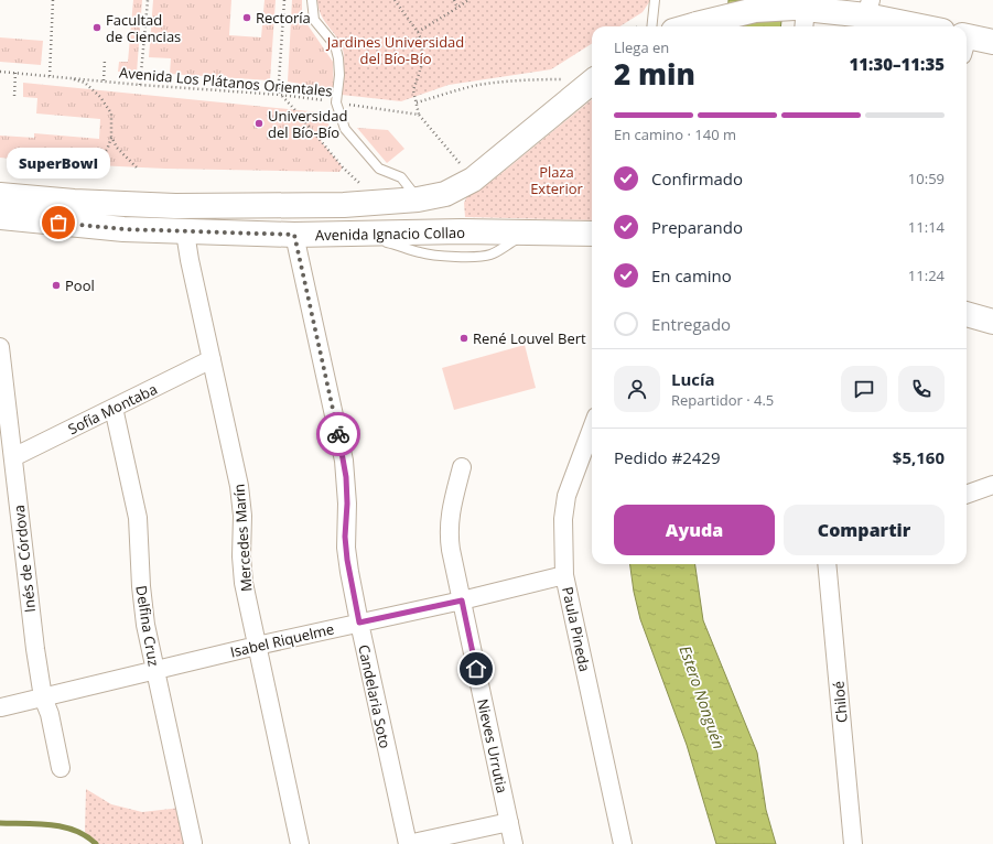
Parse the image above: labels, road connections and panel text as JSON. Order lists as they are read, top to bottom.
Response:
{
  "streets": {
    "main road": ["Avenida Ignacio Collao"],
    "street": [
      "Sofía Montaba",
      "Mercedes Marín",
      "Inés de Córdova",
      "Delfina Cruz",
      "Paula Pineda",
      "Isabel Riquelme",
      "Candelaria Soto",
      "Chiloé",
      "Nieves Urrutia"
    ],
    "path": ["Avenida Los Plátanos Orientales"]
  },
  "crossings": [
    ["Avenida Ignacio Collao", "Mercedes Marín"],
    ["Avenida Ignacio Collao", "Candelaria Soto"],
    ["Sofía Montaba", "Mercedes Marín"],
    ["Sofía Montaba", "Inés de Córdova"],
    ["Sofía Montaba", "Delfina Cruz"],
    ["Mercedes Marín", "Isabel Riquelme"],
    ["Inés de Córdova", "Isabel Riquelme"],
    ["Delfina Cruz", "Isabel Riquelme"],
    ["Paula Pineda", "Isabel Riquelme"],
    ["Isabel Riquelme", "Candelaria Soto"],
    ["Isabel Riquelme", "Nieves Urrutia"]
  ],
  "water": ["Estero Nonguén"],
  "parks": ["Jardines Universidad del Bío-Bío", "Plaza Exterior"],
  "places": [
    "Rectoría",
    "Facultad de Ciencias",
    "Universidad del Bío-Bío",
    "SuperBowl",
    "Pool",
    "René Louvel Bert"
  ],
  "page": {
    "heading": ["2 min", "Llega en", "11:30–11:35"],
    "panel": [
      "Lucía",
      "Repartidor · 4.5",
      "Pedido #2429",
      "$5,160"
    ],
    "bar": "En camino · 140 m",
    "bubble": "SuperBowl",
    "list": [
      ["Confirmado", "10:59"],
      ["Preparando", "11:14"],
      ["En camino", "11:24"],
      "Entregado"
    ],
    "buttons": ["Ayuda", "Compartir"]
  }
}
